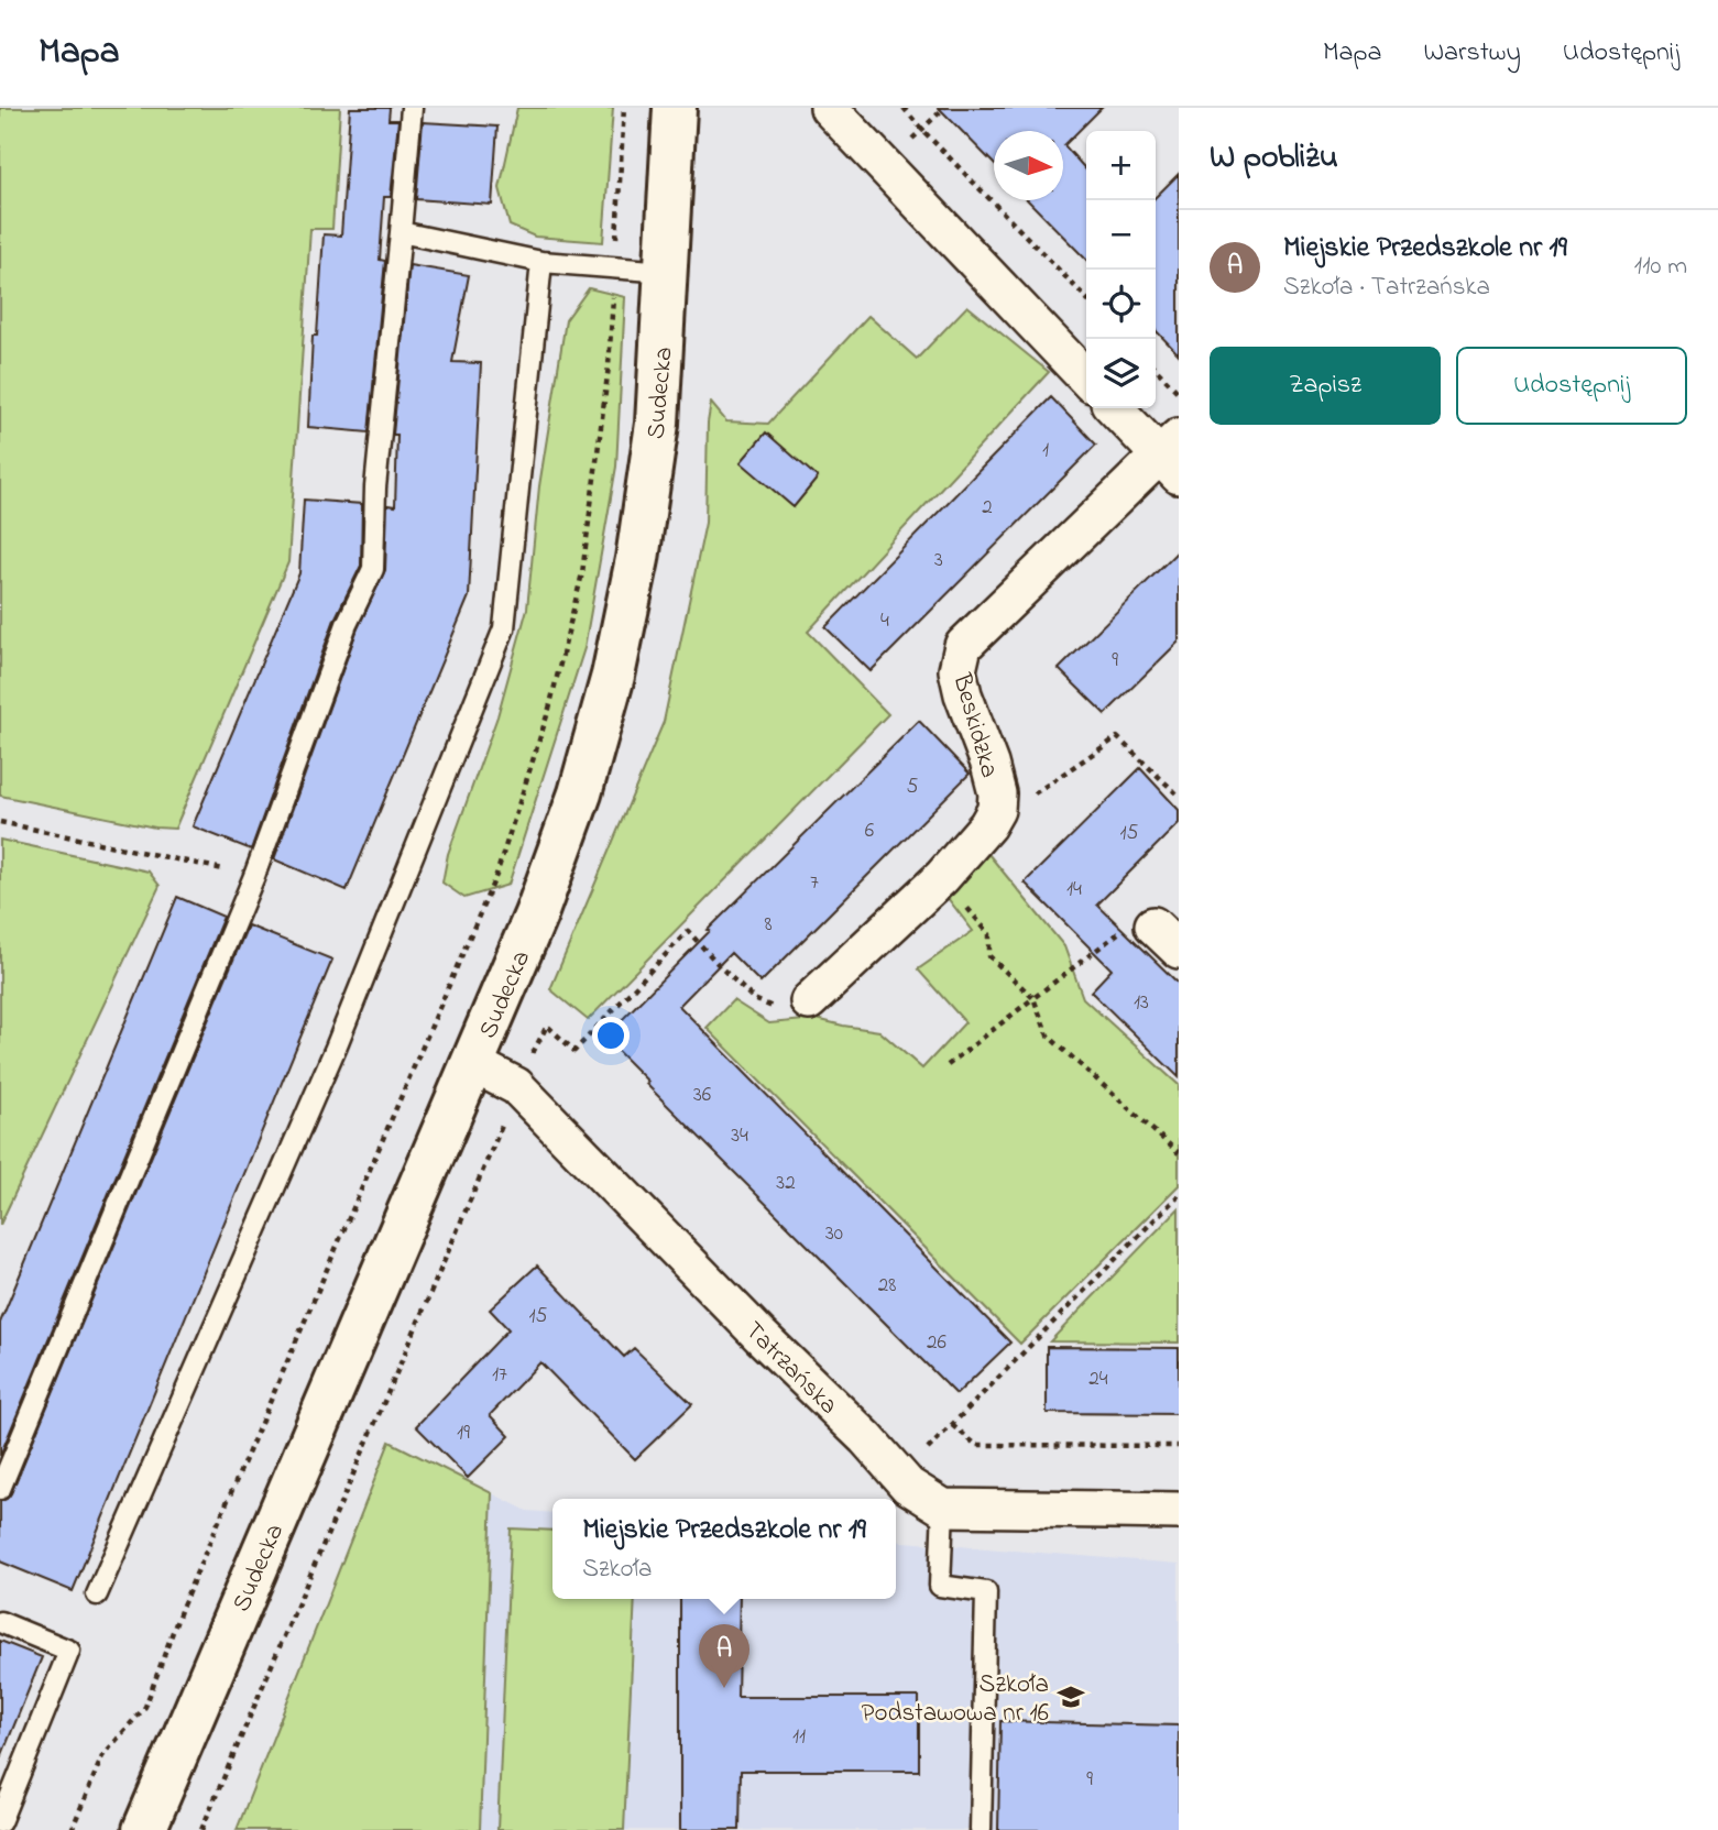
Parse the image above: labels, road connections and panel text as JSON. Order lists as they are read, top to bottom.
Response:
{
  "streets": {
    "street": ["Sudecka", "Beskidzka", "Tatrzańska"]
  },
  "crossings": [
    ["Sudecka", "Tatrzańska"]
  ],
  "places": {
    "school or university": ["Szkoła Podstawowa nr 16"]
  },
  "house_numbers": [
    "1",
    "2",
    "3",
    "4",
    "9",
    "5",
    "6",
    "15",
    "7",
    "14",
    "8",
    "13",
    "36",
    "34",
    "32",
    "30",
    "28",
    "15",
    "26",
    "17",
    "24",
    "19",
    "11",
    "9"
  ],
  "north": "right",
  "page": {
    "header": "Mapa",
    "nav": ["Mapa", "Warstwy", "Udostępnij"],
    "heading": "W pobliżu",
    "map_buttons": ["+", "−"],
    "list": [
      {
        "mark": "A",
        "name": "Miejskie Przedszkole nr 19",
        "note": "Szkoła · Tatrzańska",
        "value": "110 m"
      }
    ],
    "buttons": ["Zapisz", "Udostępnij"],
    "popup": ["Miejskie Przedszkole nr 19", "Szkoła"],
    "pins": "A"
  }
}
